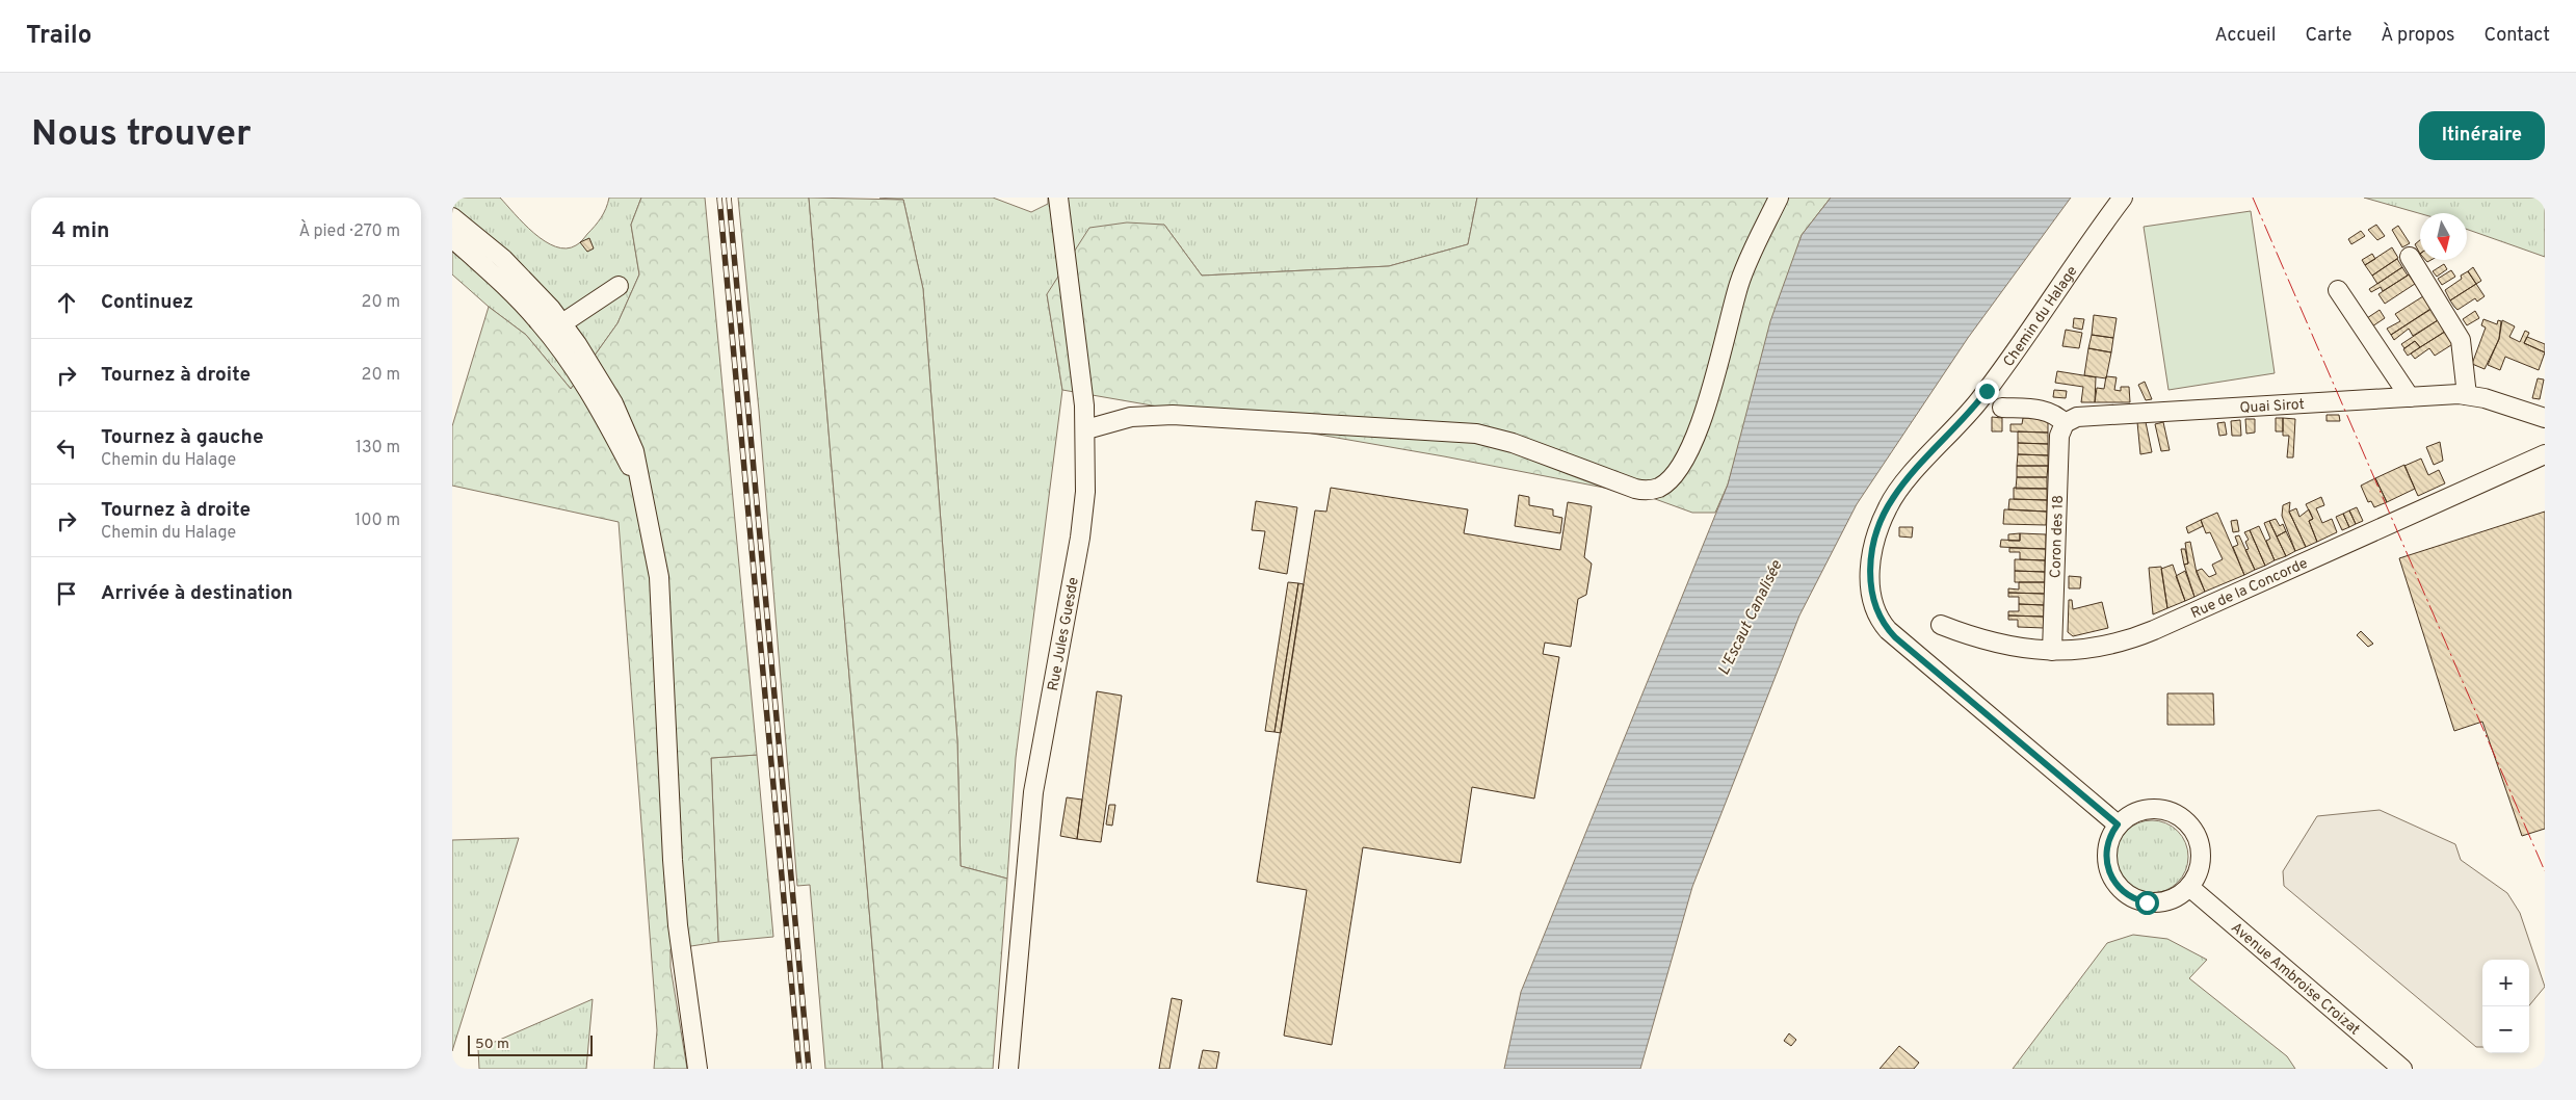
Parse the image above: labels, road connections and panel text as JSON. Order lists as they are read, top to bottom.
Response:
{
  "streets": {
    "street": [
      "Chemin du Halage",
      "Quai Sirot",
      "Coron des 18",
      "Rue de la Concorde",
      "Rue Jules Guesde",
      "Avenue Ambroise Croizat"
    ]
  },
  "crossings": [
    ["Chemin du Halage", "Avenue Ambroise Croizat"],
    ["Quai Sirot", "Coron des 18"],
    ["Coron des 18", "Rue de la Concorde"]
  ],
  "water": ["L'Escaut Canalisée"],
  "scale_bar": "50 m",
  "north": "bottom",
  "page": {
    "header": "Trailo",
    "nav": [
      "Accueil",
      "Carte",
      "À propos",
      "Contact"
    ],
    "buttons": "Itinéraire",
    "title": "Nous trouver",
    "heading": ["4 min", "À pied · 270 m"],
    "list": [
      ["Continuez", "20 m"],
      ["Tournez à droite", "20 m"],
      ["Tournez à gauche", "Chemin du Halage", "130 m"],
      ["Tournez à droite", "Chemin du Halage", "100 m"],
      "Arrivée à destination"
    ],
    "map_buttons": ["+", "−"],
    "scale": "50 m"
  }
}
